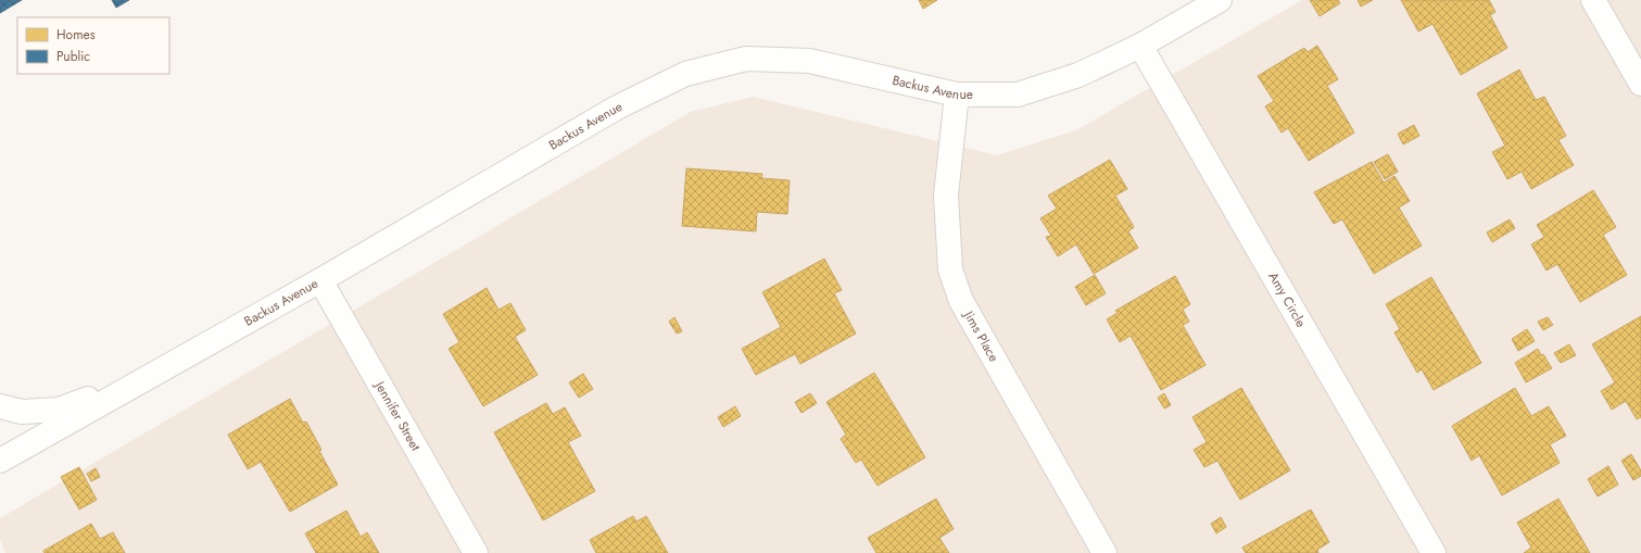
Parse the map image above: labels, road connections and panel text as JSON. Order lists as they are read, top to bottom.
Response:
{
  "streets": {
    "street": [
      "Backus Avenue",
      "Amy Circle",
      "Jims Place",
      "Jennifer Street"
    ]
  },
  "crossings": [
    ["Backus Avenue", "Amy Circle"],
    ["Backus Avenue", "Jims Place"],
    ["Backus Avenue", "Jennifer Street"]
  ],
  "legend": ["Homes", "Public"]
}
